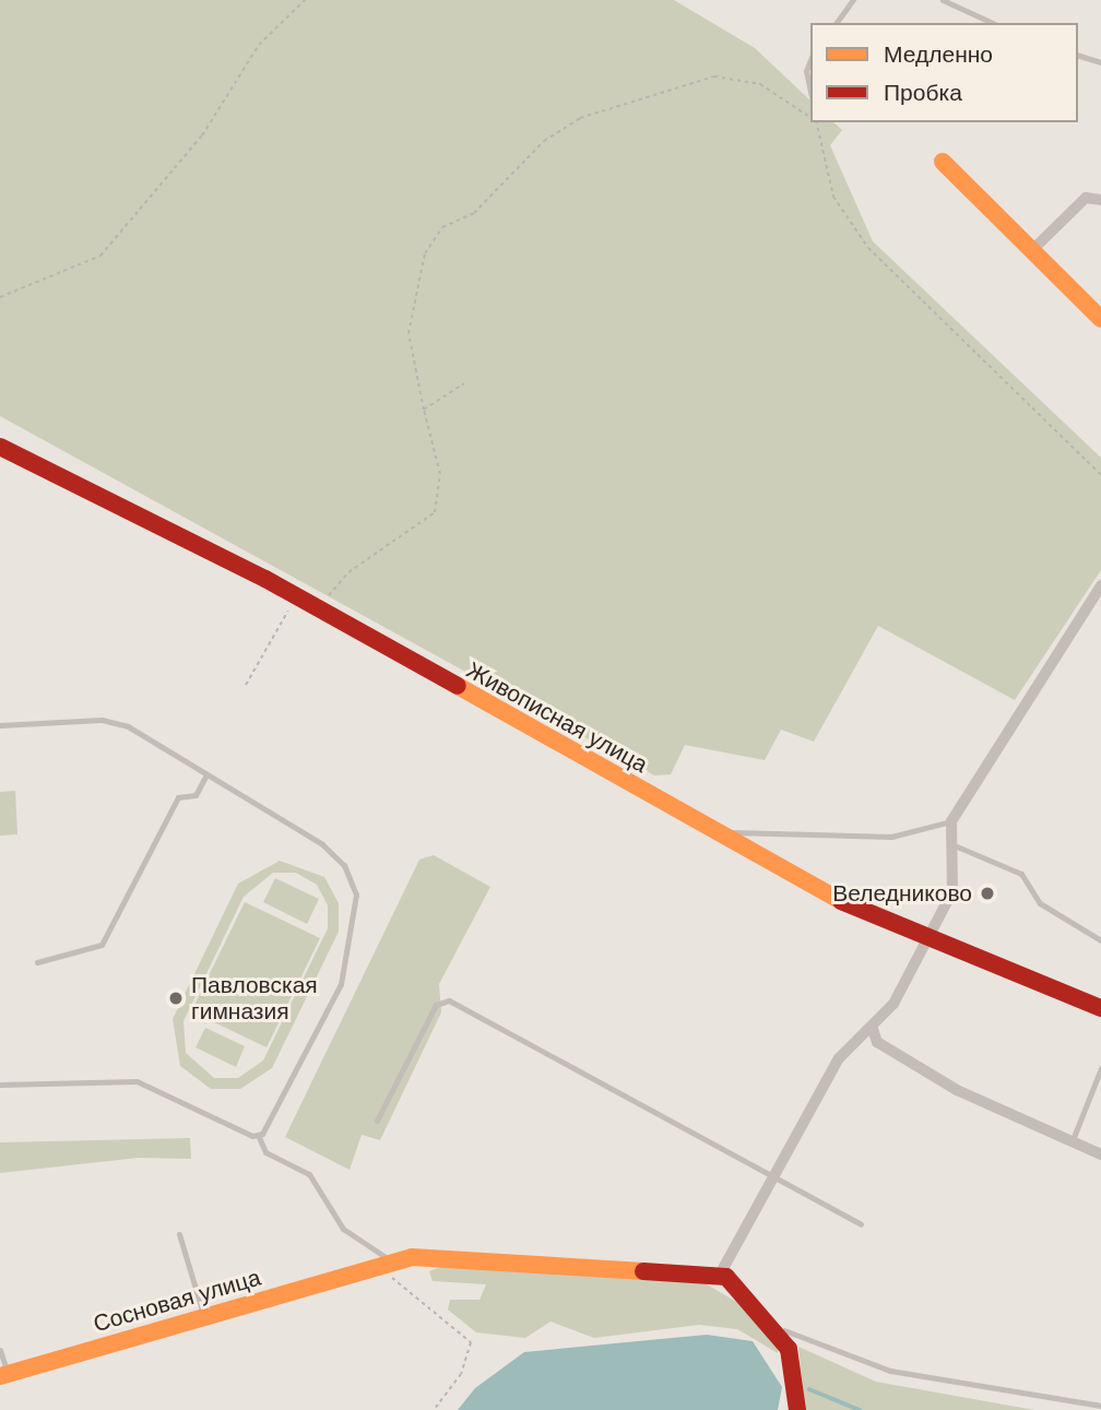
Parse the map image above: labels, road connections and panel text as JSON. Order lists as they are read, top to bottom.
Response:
{
  "streets": {
    "street": ["Живописная улица", "Сосновая улица"]
  },
  "places": ["Веледниково", "Павловская гимназия"],
  "legend": ["Медленно", "Пробка"]
}
